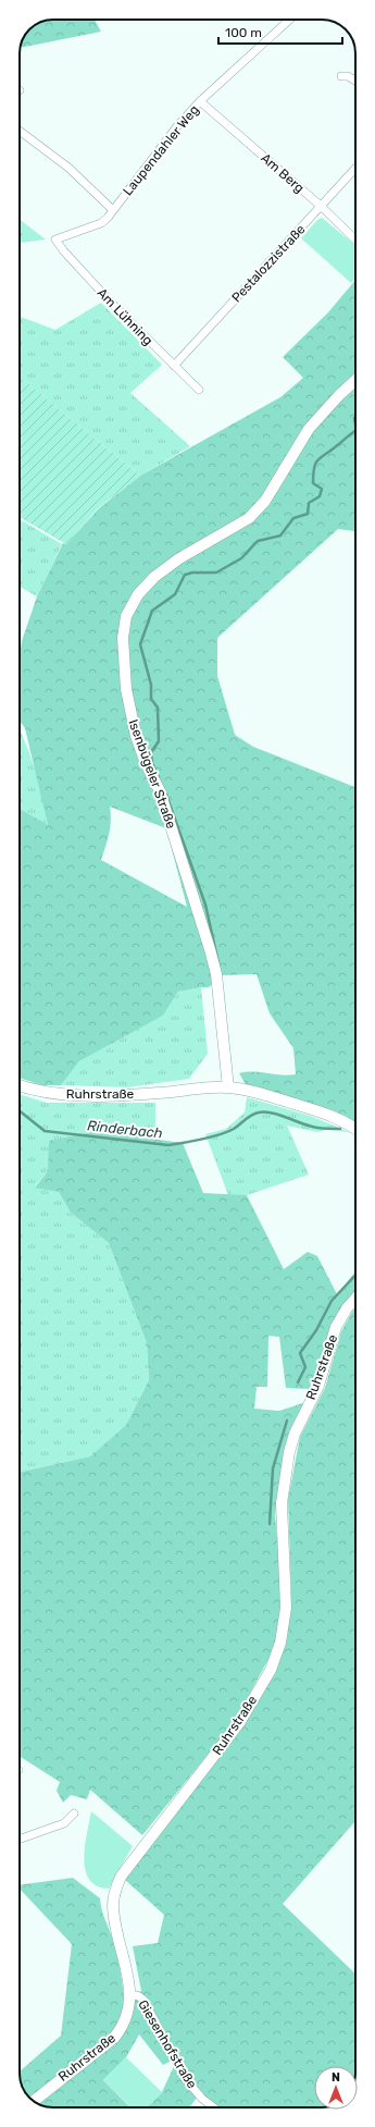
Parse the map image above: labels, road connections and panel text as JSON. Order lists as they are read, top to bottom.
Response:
{
  "streets": {
    "main road": ["Isenbügeler Straße", "Ruhrstraße"],
    "street": [
      "Laupendahler Weg",
      "Am Berg",
      "Pestalozzistraße",
      "Am Lühning",
      "Giesenhofstraße"
    ]
  },
  "crossings": [
    ["Laupendahler Weg", "Am Berg"],
    ["Laupendahler Weg", "Am Lühning"],
    ["Am Berg", "Pestalozzistraße"],
    ["Pestalozzistraße", "Am Lühning"],
    ["Isenbügeler Straße", "Ruhrstraße"],
    ["Ruhrstraße", "Giesenhofstraße"]
  ],
  "water": ["Rinderbach"],
  "scale_bar": "100 m",
  "north": "top"
}
